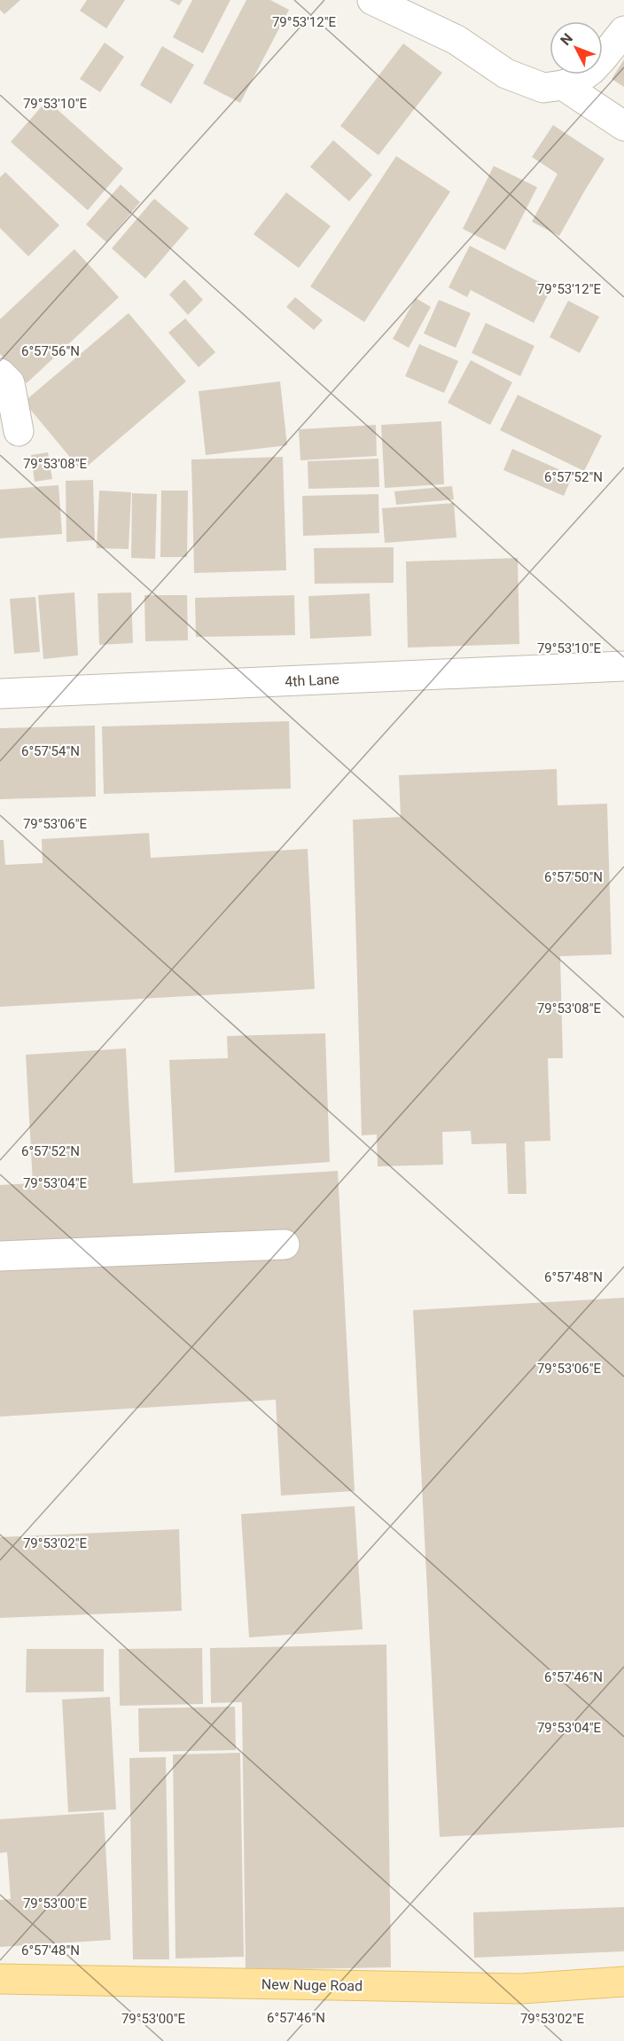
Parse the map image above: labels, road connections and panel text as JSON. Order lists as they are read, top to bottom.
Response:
{
  "streets": {
    "main road": ["New Nuge Road"],
    "street": ["4th Lane"]
  },
  "north": "top left",
  "coordinates": [
    "79°53'12\"E",
    "79°53'10\"E",
    "6°57'56\"N",
    "79°53'08\"E",
    "6°57'52\"N",
    "6°57'54\"N",
    "79°53'06\"E",
    "6°57'50\"N",
    "79°53'04\"E",
    "6°57'48\"N",
    "79°53'02\"E",
    "6°57'46\"N",
    "79°53'00\"E"
  ]
}
